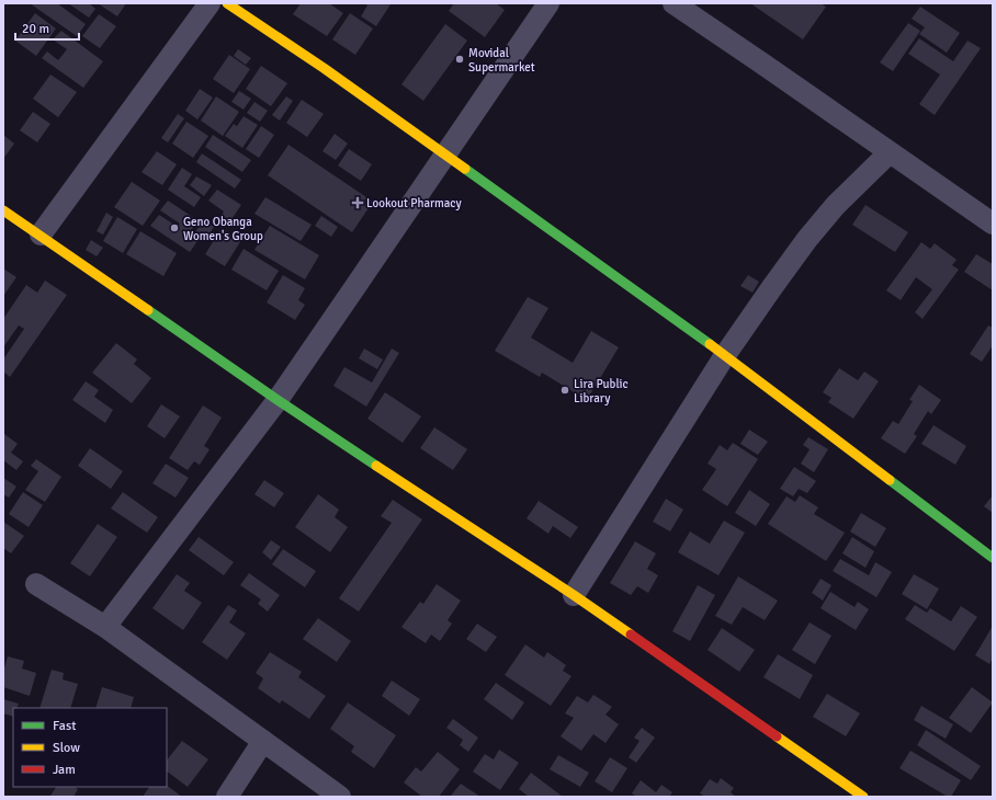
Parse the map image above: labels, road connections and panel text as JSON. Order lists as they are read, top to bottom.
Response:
{
  "places": {
    "other": ["Movidal Supermarket", "Geno Obanga Women's Group", "Lira Public Library"],
    "health": ["Lookout Pharmacy"]
  },
  "legend": ["Fast", "Slow", "Jam"],
  "scale_bar": "20 m"
}
